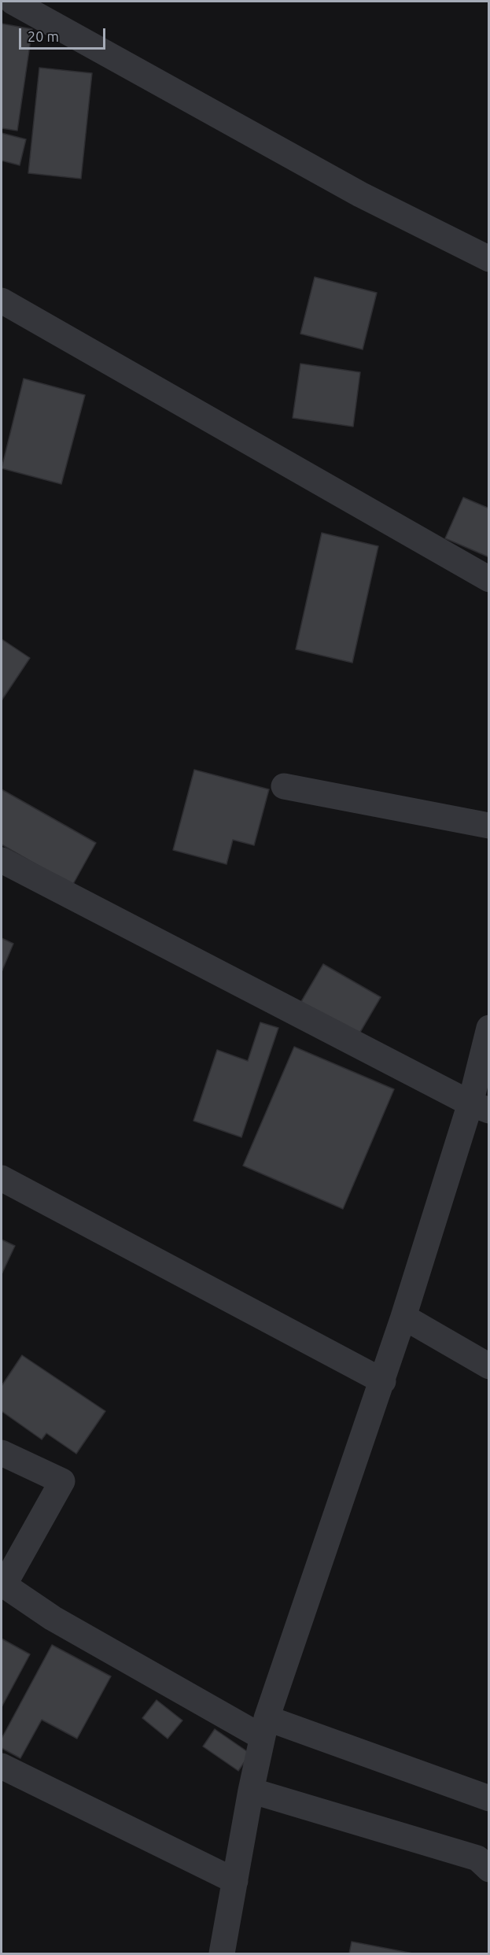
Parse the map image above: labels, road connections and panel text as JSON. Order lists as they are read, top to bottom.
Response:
{
  "scale_bar": "20 m"
}
